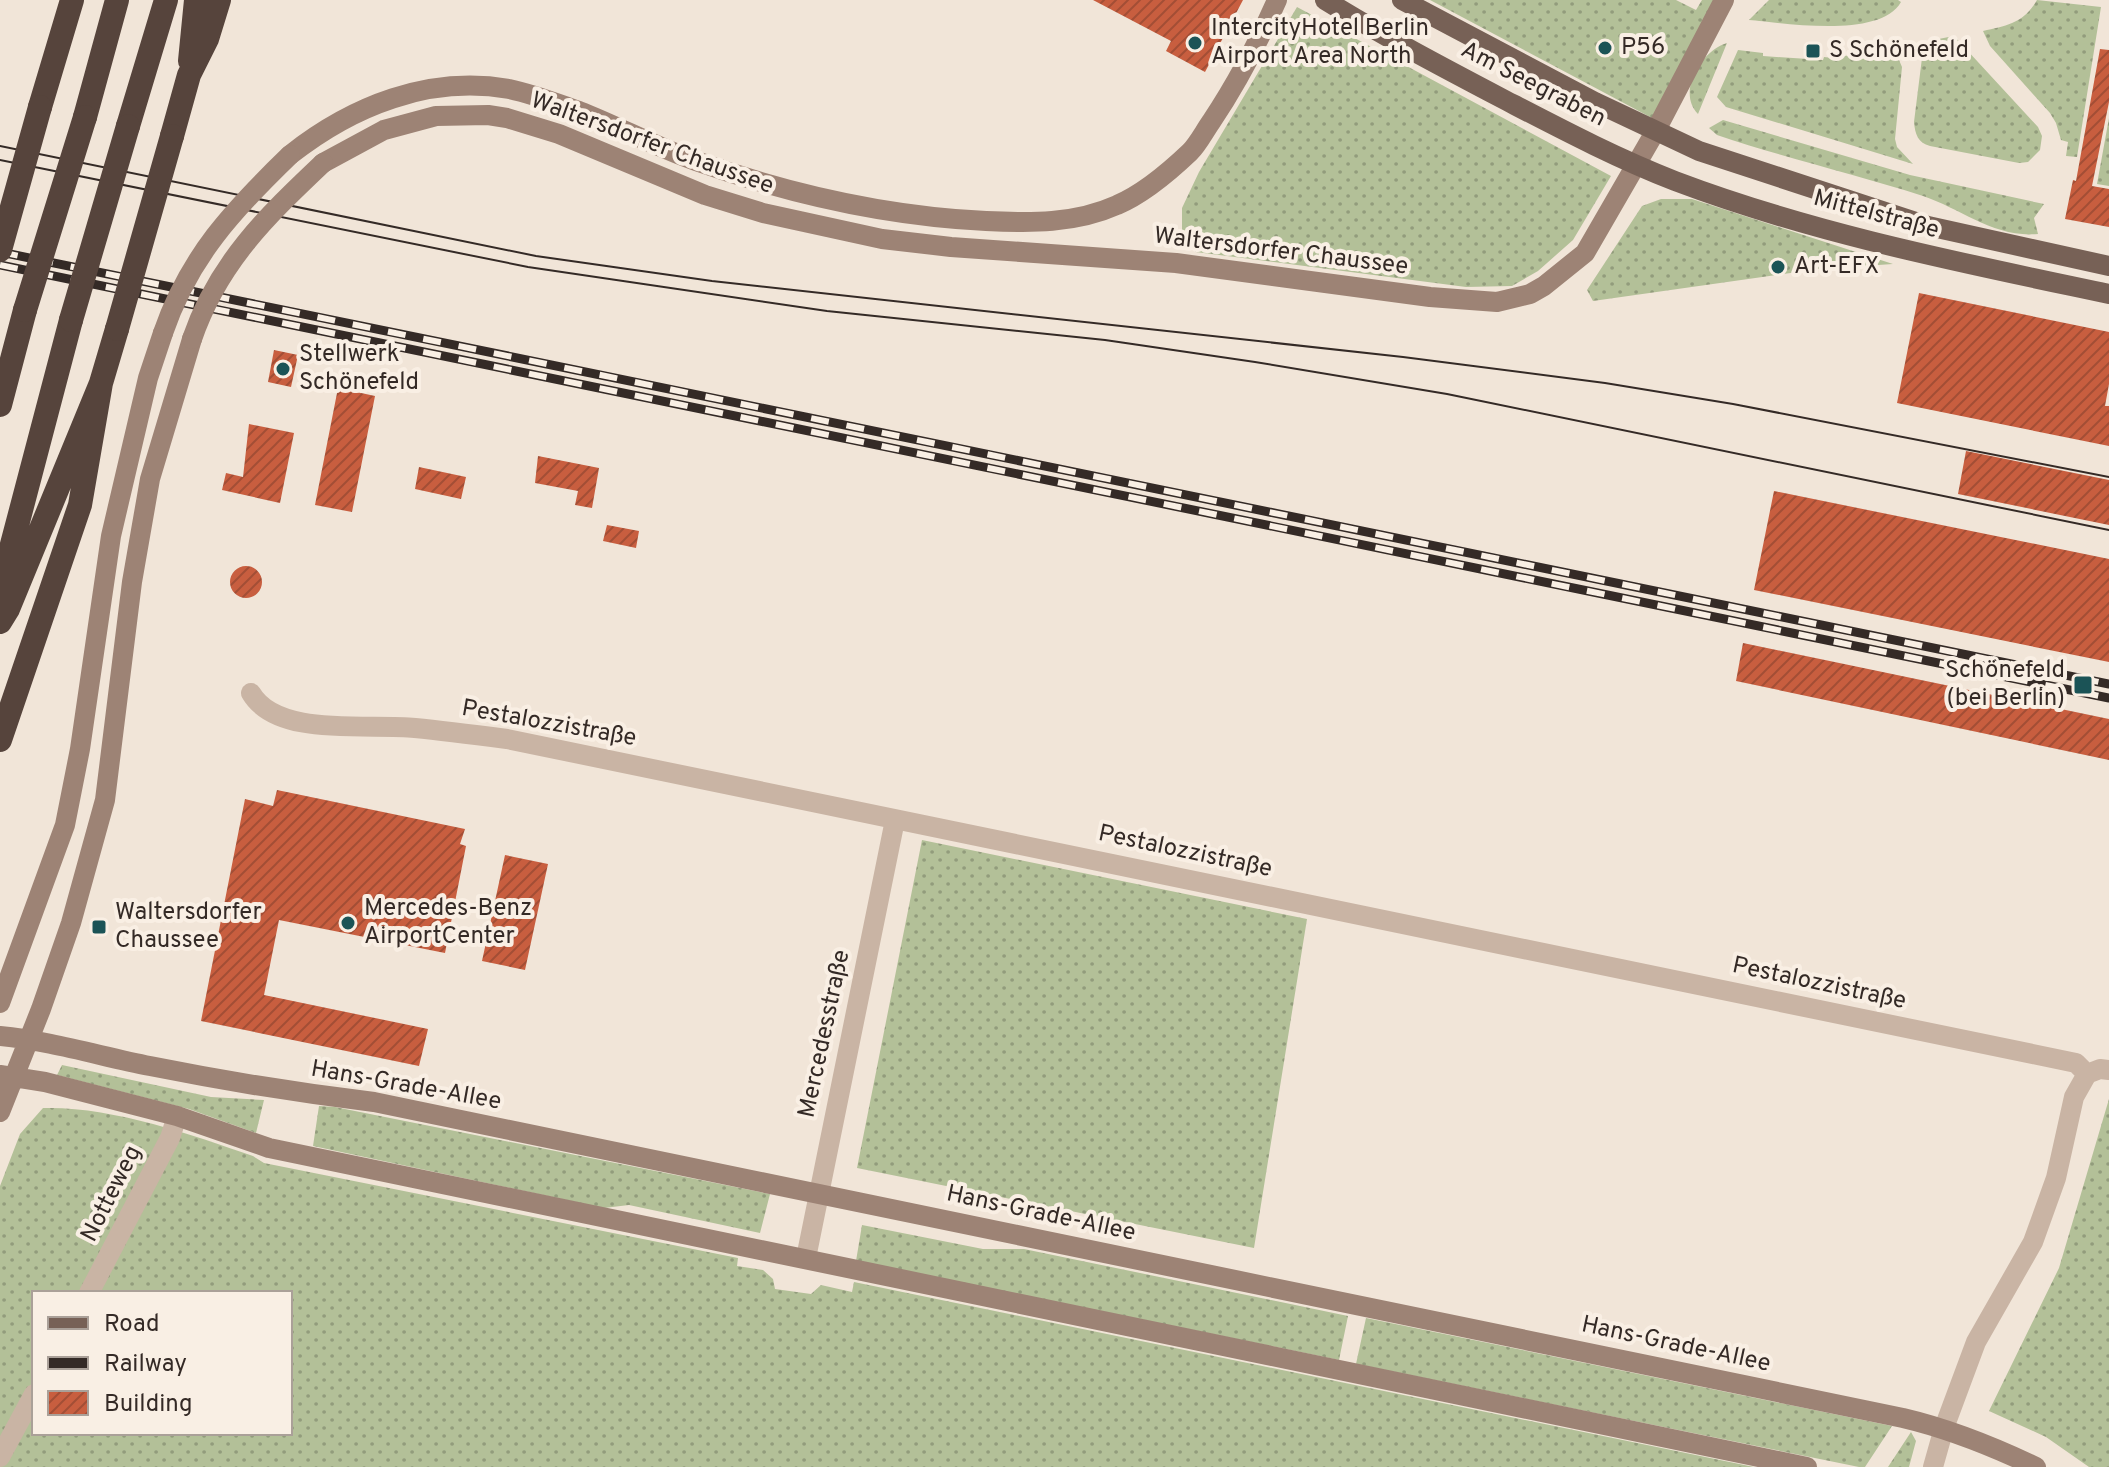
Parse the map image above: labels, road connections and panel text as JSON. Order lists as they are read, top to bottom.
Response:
{
  "streets": {
    "main road": [
      "Am Seegraben",
      "Waltersdorfer Chaussee",
      "Mittelstraße",
      "Hans-Grade-Allee"
    ],
    "street": ["Pestalozzistraße", "Mercedesstraße", "Notteweg"]
  },
  "crossings": [
    ["Am Seegraben", "Waltersdorfer Chaussee"],
    ["Am Seegraben", "Mittelstraße"],
    ["Waltersdorfer Chaussee", "Mittelstraße"],
    ["Waltersdorfer Chaussee", "Hans-Grade-Allee"],
    ["Pestalozzistraße", "Mercedesstraße"],
    ["Mercedesstraße", "Hans-Grade-Allee"]
  ],
  "places": {
    "other": [
      "IntercityHotel Berlin Airport Area North",
      "P56",
      "Art-EFX",
      "Stellwerk Schönefeld",
      "Mercedes-Benz AirportCenter"
    ],
    "transit": ["S Schönefeld", "Schönefeld (bei Berlin)", "Waltersdorfer Chaussee"]
  },
  "legend": ["Road", "Railway", "Building"]
}
